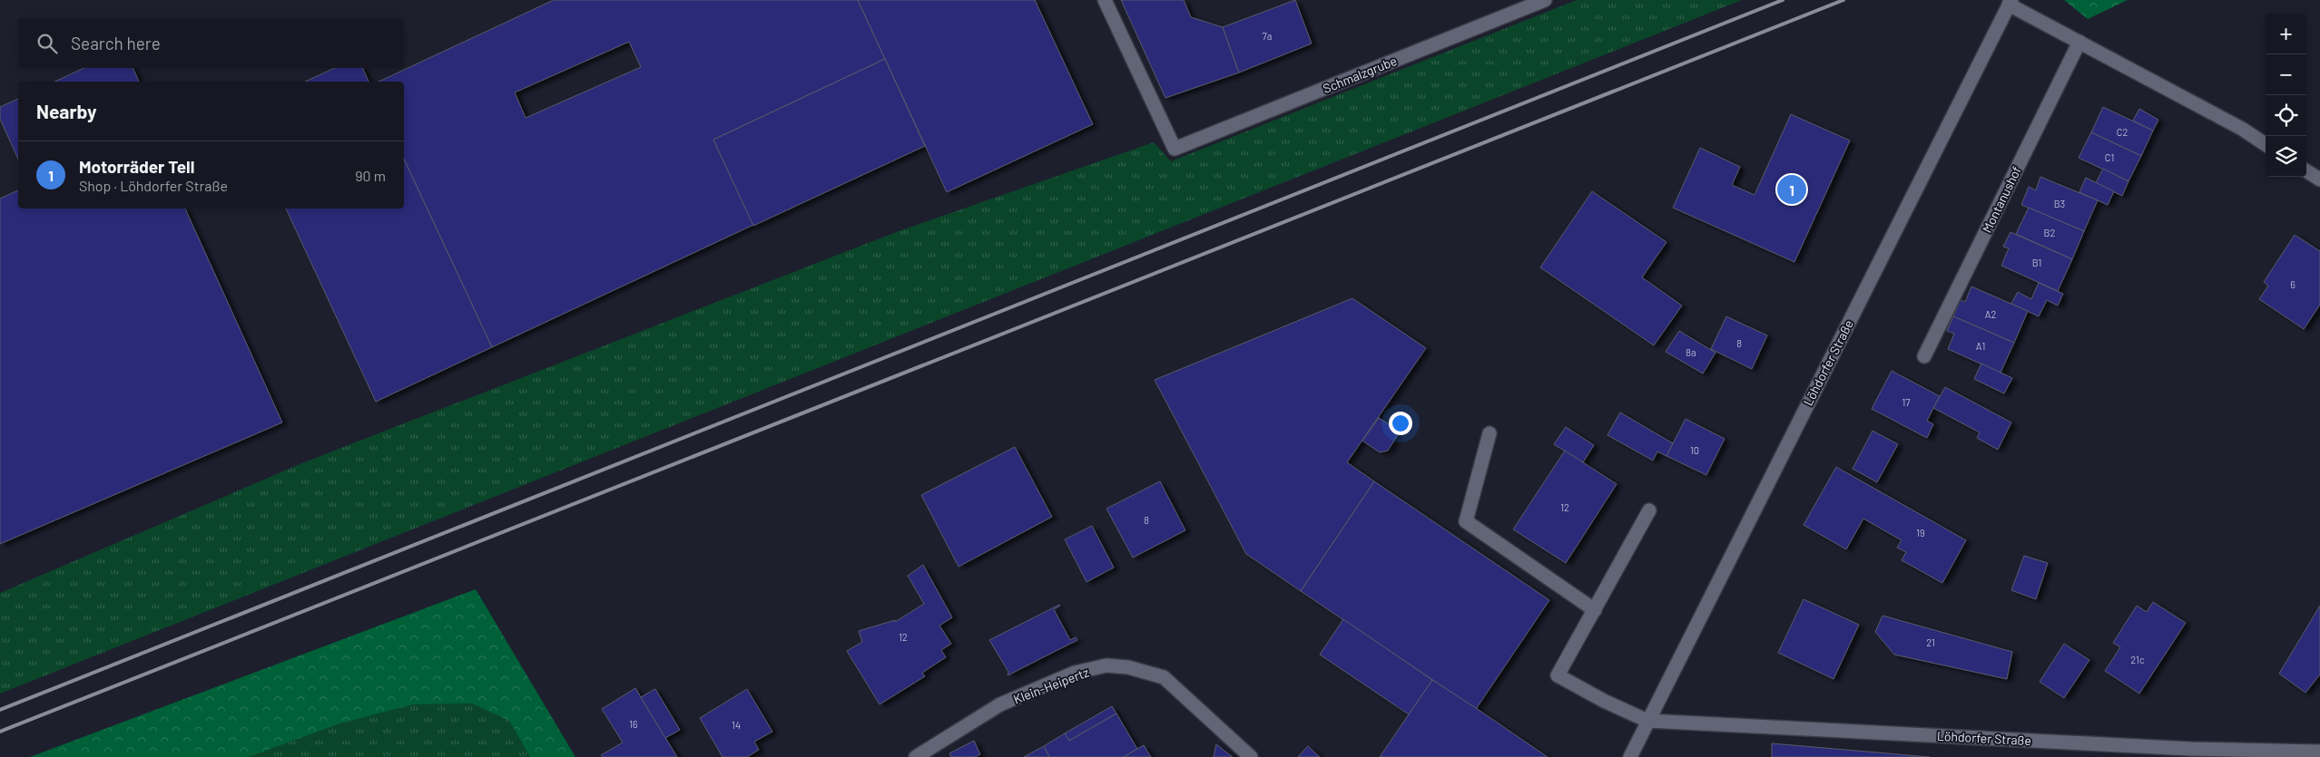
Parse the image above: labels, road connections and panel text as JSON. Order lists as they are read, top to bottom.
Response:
{
  "streets": {
    "main road": [
      "Schmalzgrube",
      "Montanushof",
      "Löhdorfer Straße",
      "Klein-Heipertz"
    ]
  },
  "house_numbers": [
    "7a",
    "C2",
    "C1",
    "B3",
    "B2",
    "B1",
    "6",
    "A2",
    "8",
    "A1",
    "8a",
    "17",
    "10",
    "12",
    "8",
    "19",
    "12",
    "21",
    "21c",
    "16",
    "14"
  ],
  "page": {
    "map_buttons": ["+", "−"],
    "search": "Search here",
    "heading": "Nearby",
    "list": [
      {
        "mark": "1",
        "name": "Motorräder Tell",
        "note": "Shop · Löhdorfer Straße",
        "value": "90 m"
      }
    ],
    "pins": "1"
  }
}
